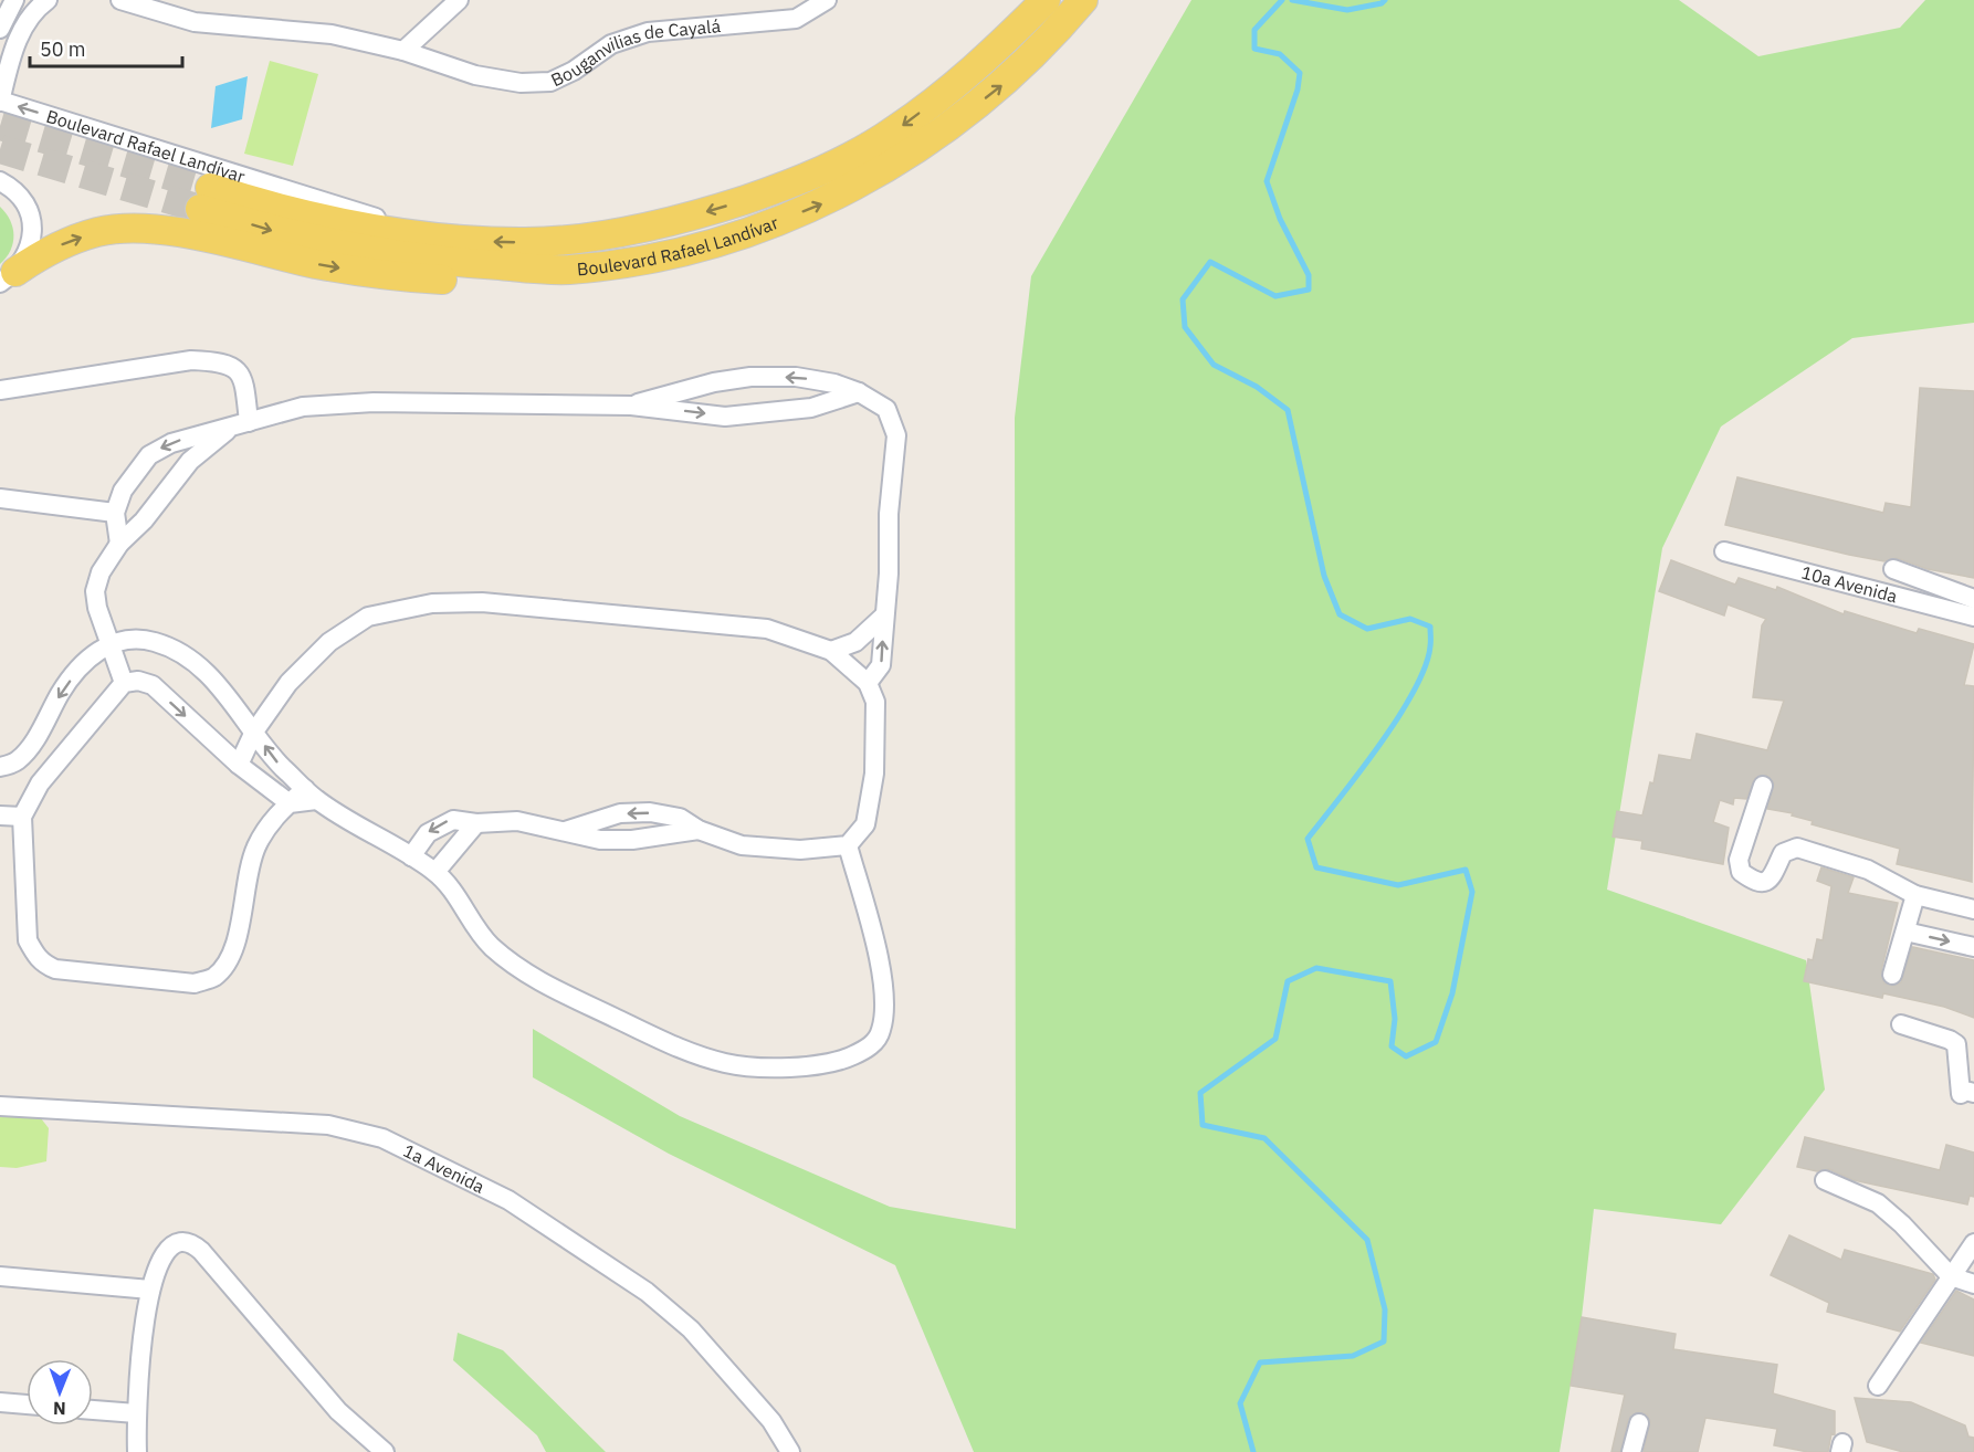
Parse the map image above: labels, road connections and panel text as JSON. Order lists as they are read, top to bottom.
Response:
{
  "streets": {
    "main road": ["Boulevard Rafael Landívar"],
    "street": ["Bouganvilias de Cayalá", "10a Avenida", "1a Avenida"]
  },
  "scale_bar": "50 m",
  "north": "bottom"
}
